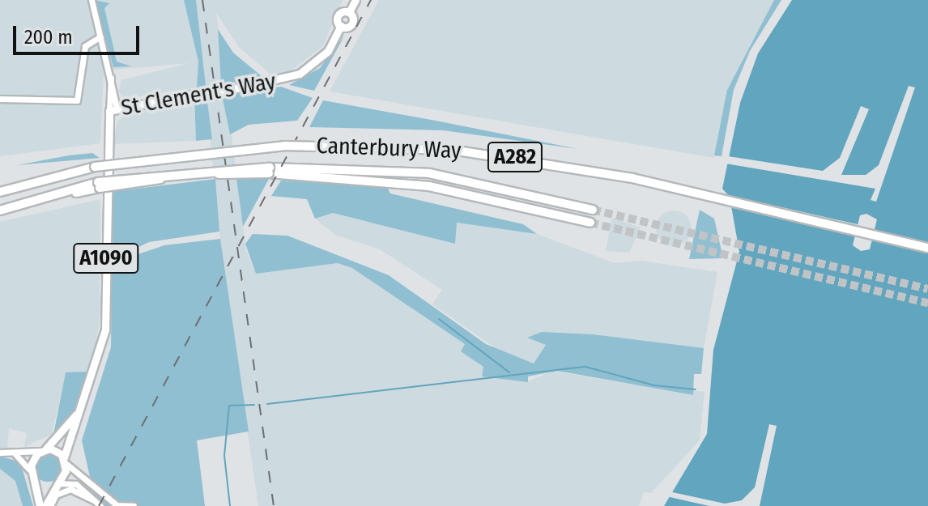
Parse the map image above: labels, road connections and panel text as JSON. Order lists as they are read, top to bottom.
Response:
{
  "streets": {
    "highway": ["Canterbury Way", "A282"],
    "main road": ["St Clement's Way", "A1090"]
  },
  "crossings": [
    ["St Clement's Way", "A1090"]
  ],
  "scale_bar": "200 m"
}
